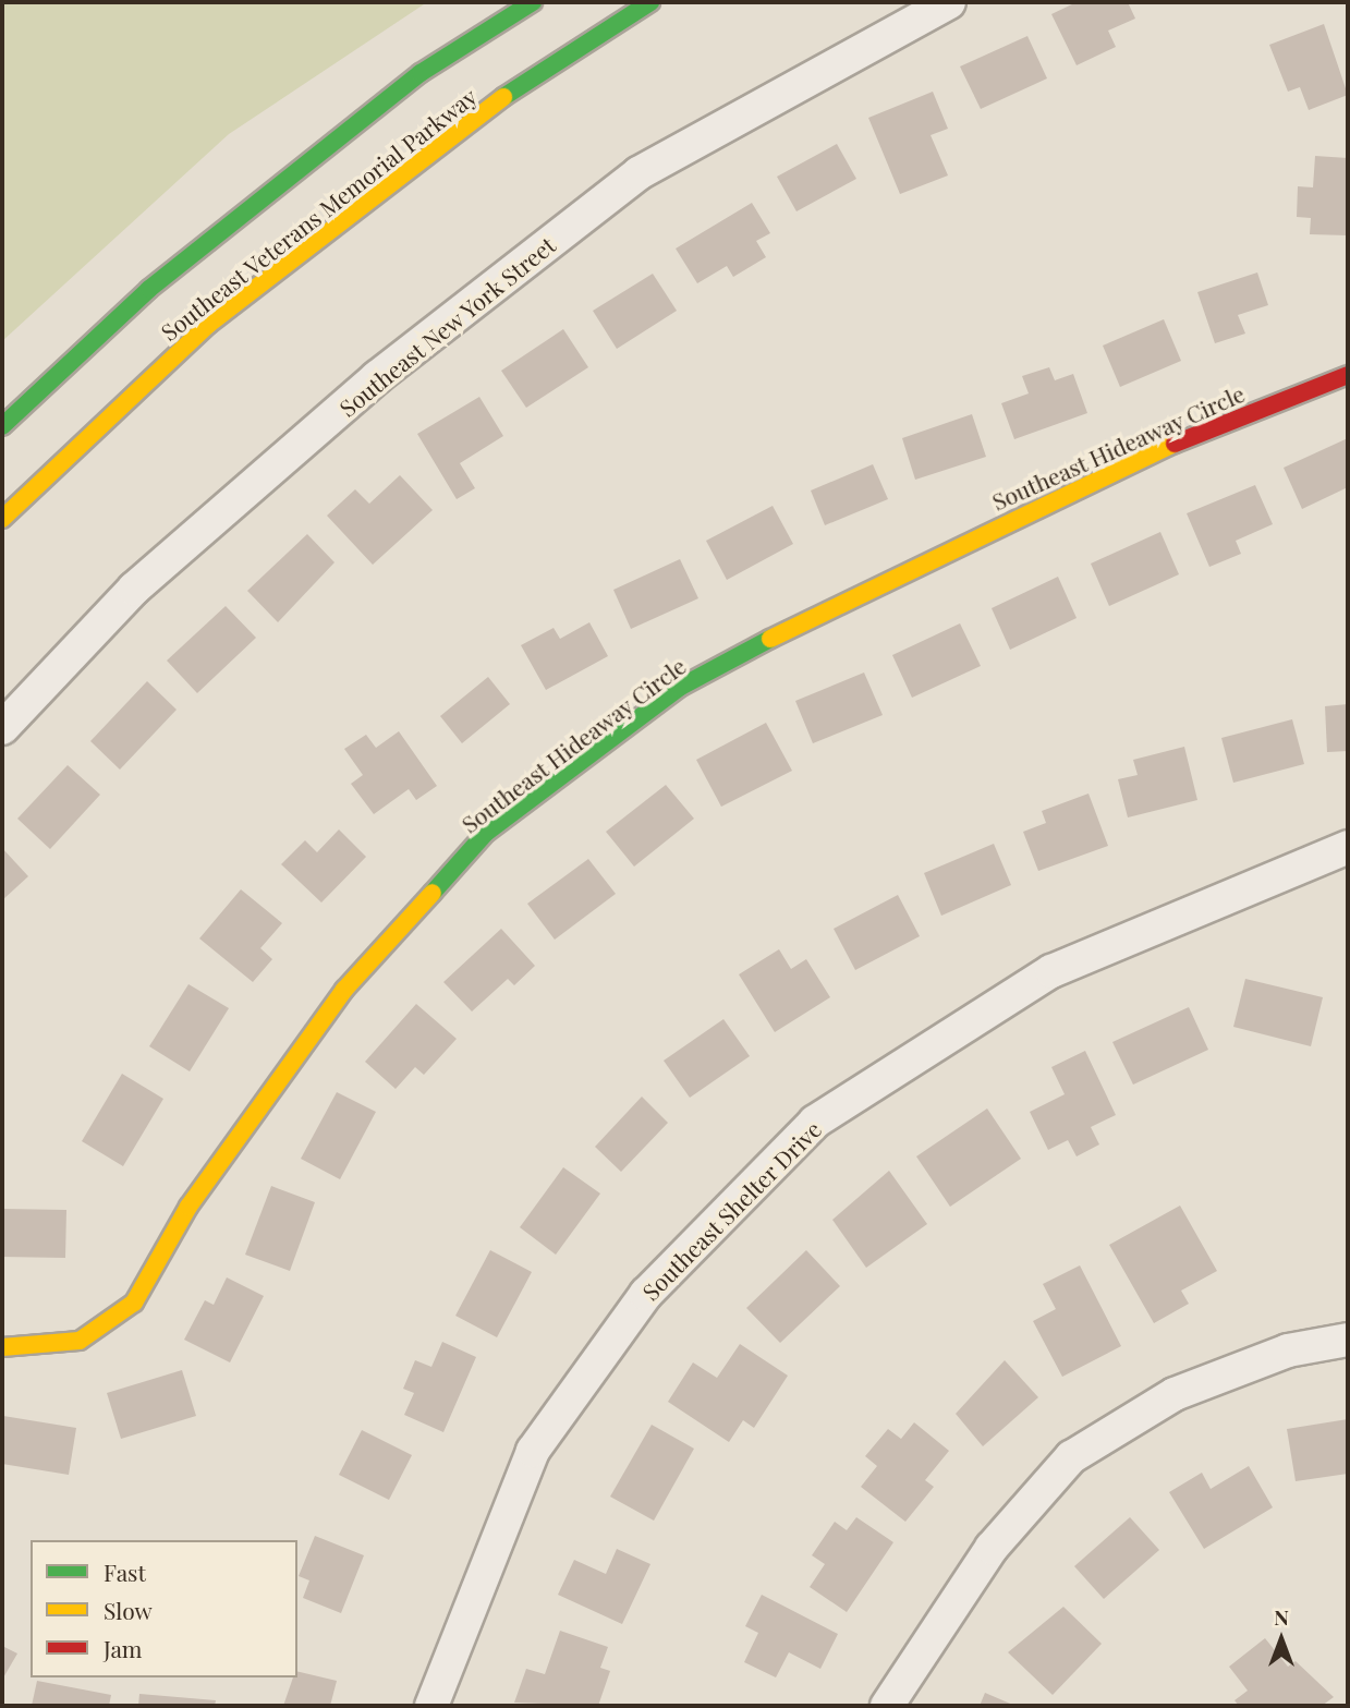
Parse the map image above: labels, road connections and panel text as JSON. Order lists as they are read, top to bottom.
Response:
{
  "streets": {
    "street": [
      "Southeast Veterans Memorial Parkway",
      "Southeast New York Street",
      "Southeast Hideaway Circle",
      "Southeast Shelter Drive"
    ]
  },
  "legend": ["Fast", "Slow", "Jam"],
  "north": "top"
}
